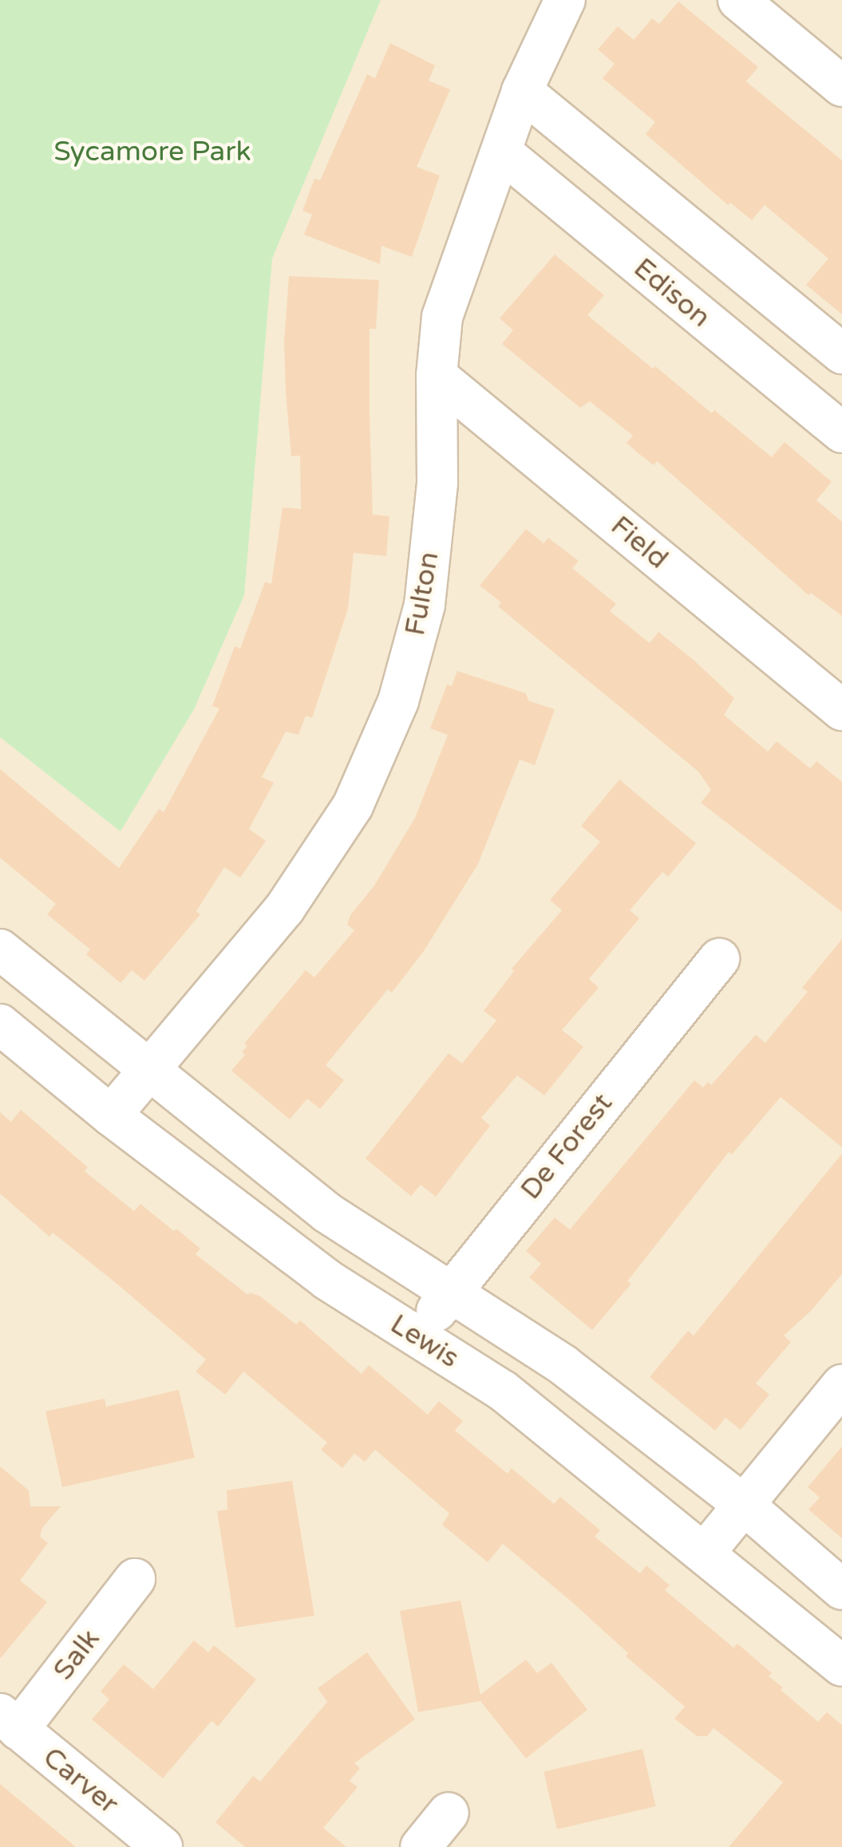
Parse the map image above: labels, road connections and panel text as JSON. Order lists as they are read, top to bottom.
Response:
{
  "streets": {
    "street": [
      "Edison",
      "Field",
      "Fulton",
      "De Forest",
      "Lewis",
      "Salk",
      "Carver"
    ]
  },
  "crossings": [
    ["Edison", "Fulton"],
    ["Field", "Fulton"],
    ["Fulton", "Lewis"],
    ["De Forest", "Lewis"],
    ["Salk", "Carver"]
  ],
  "parks": ["Sycamore Park"]
}
